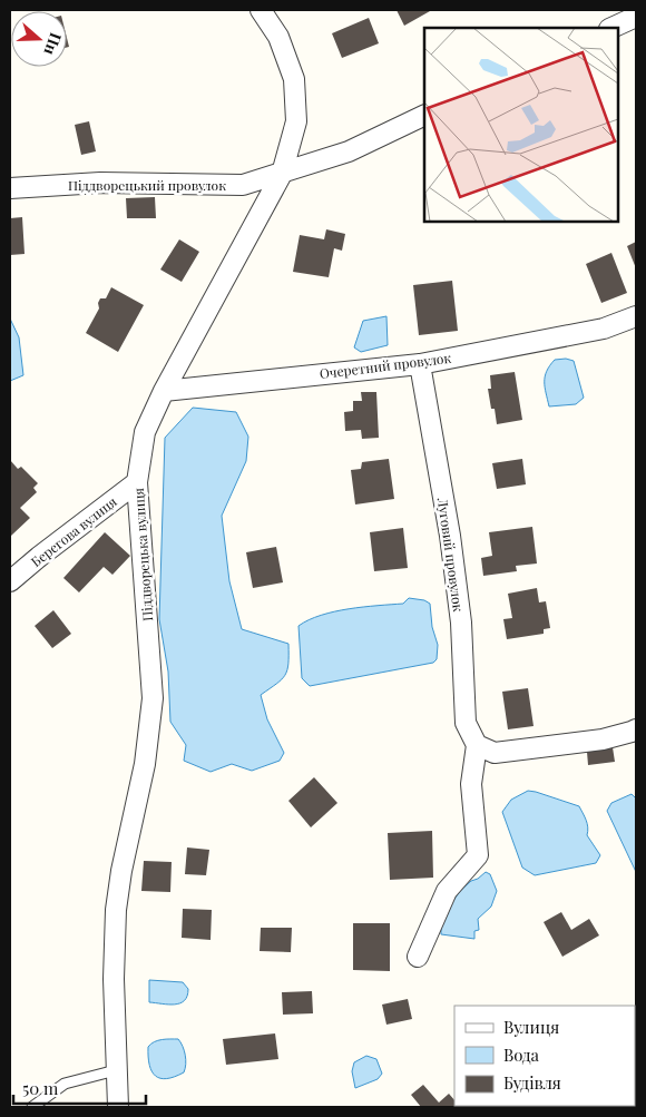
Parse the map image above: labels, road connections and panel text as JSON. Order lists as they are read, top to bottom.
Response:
{
  "streets": {
    "street": [
      "Піддворецький провулок",
      "Очеретний провулок",
      "Берегова вулиця",
      "Піддворецька вулиця",
      "Луговий провулок"
    ]
  },
  "crossings": [
    ["Піддворецький провулок", "Піддворецька вулиця"],
    ["Очеретний провулок", "Піддворецька вулиця"],
    ["Очеретний провулок", "Луговий провулок"],
    ["Берегова вулиця", "Піддворецька вулиця"]
  ],
  "legend": ["Вулиця", "Вода", "Будівля"],
  "scale_bar": "50 m",
  "north": "right"
}
